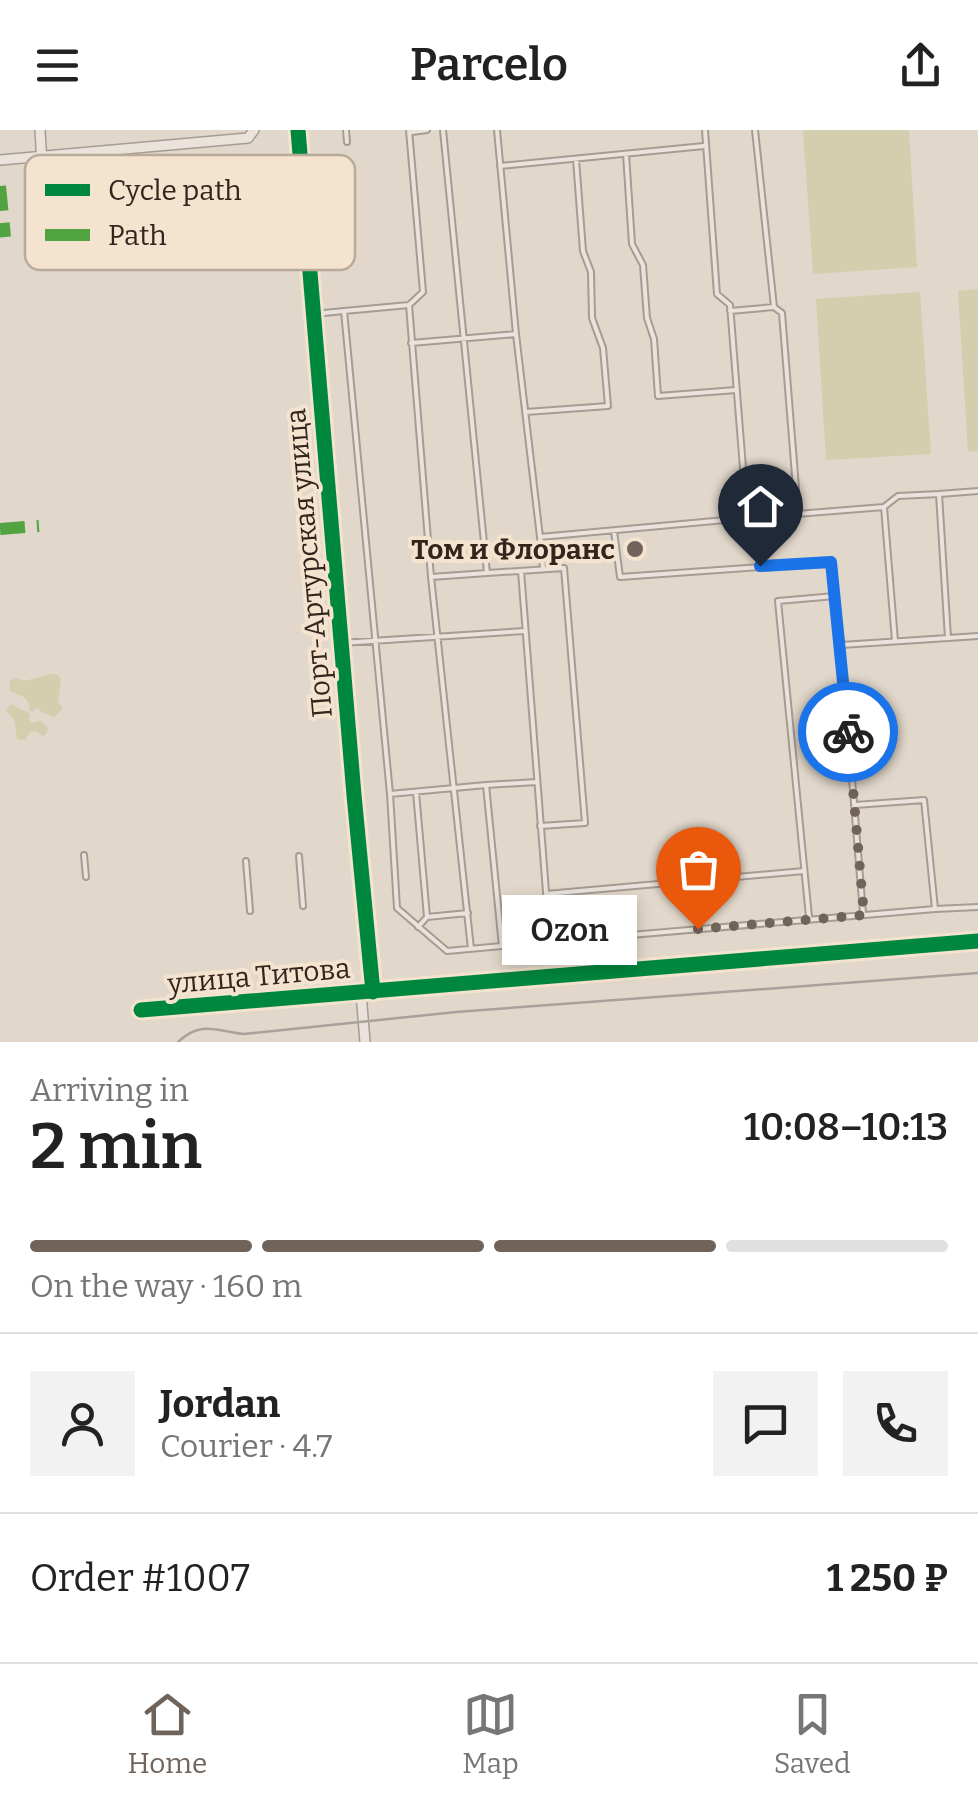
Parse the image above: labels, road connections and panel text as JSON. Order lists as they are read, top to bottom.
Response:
{
  "streets": {
    "street": ["Порт-Артурская улица", "улица Титова"]
  },
  "crossings": [
    ["Порт-Артурская улица", "улица Титова"]
  ],
  "places": ["Том и Флоранс", "Ozon"],
  "legend": ["Cycle path", "Path"],
  "page": {
    "header": "Parcelo",
    "bubble": "Ozon",
    "heading": ["2 min", "Arriving in", "10:08–10:13"],
    "panel": [
      "Jordan",
      "Courier · 4.7",
      "Order #1007",
      "1 250 ₽"
    ],
    "bar": "On the way · 160 m",
    "tabs": ["Home", "Map", "Saved"]
  }
}
